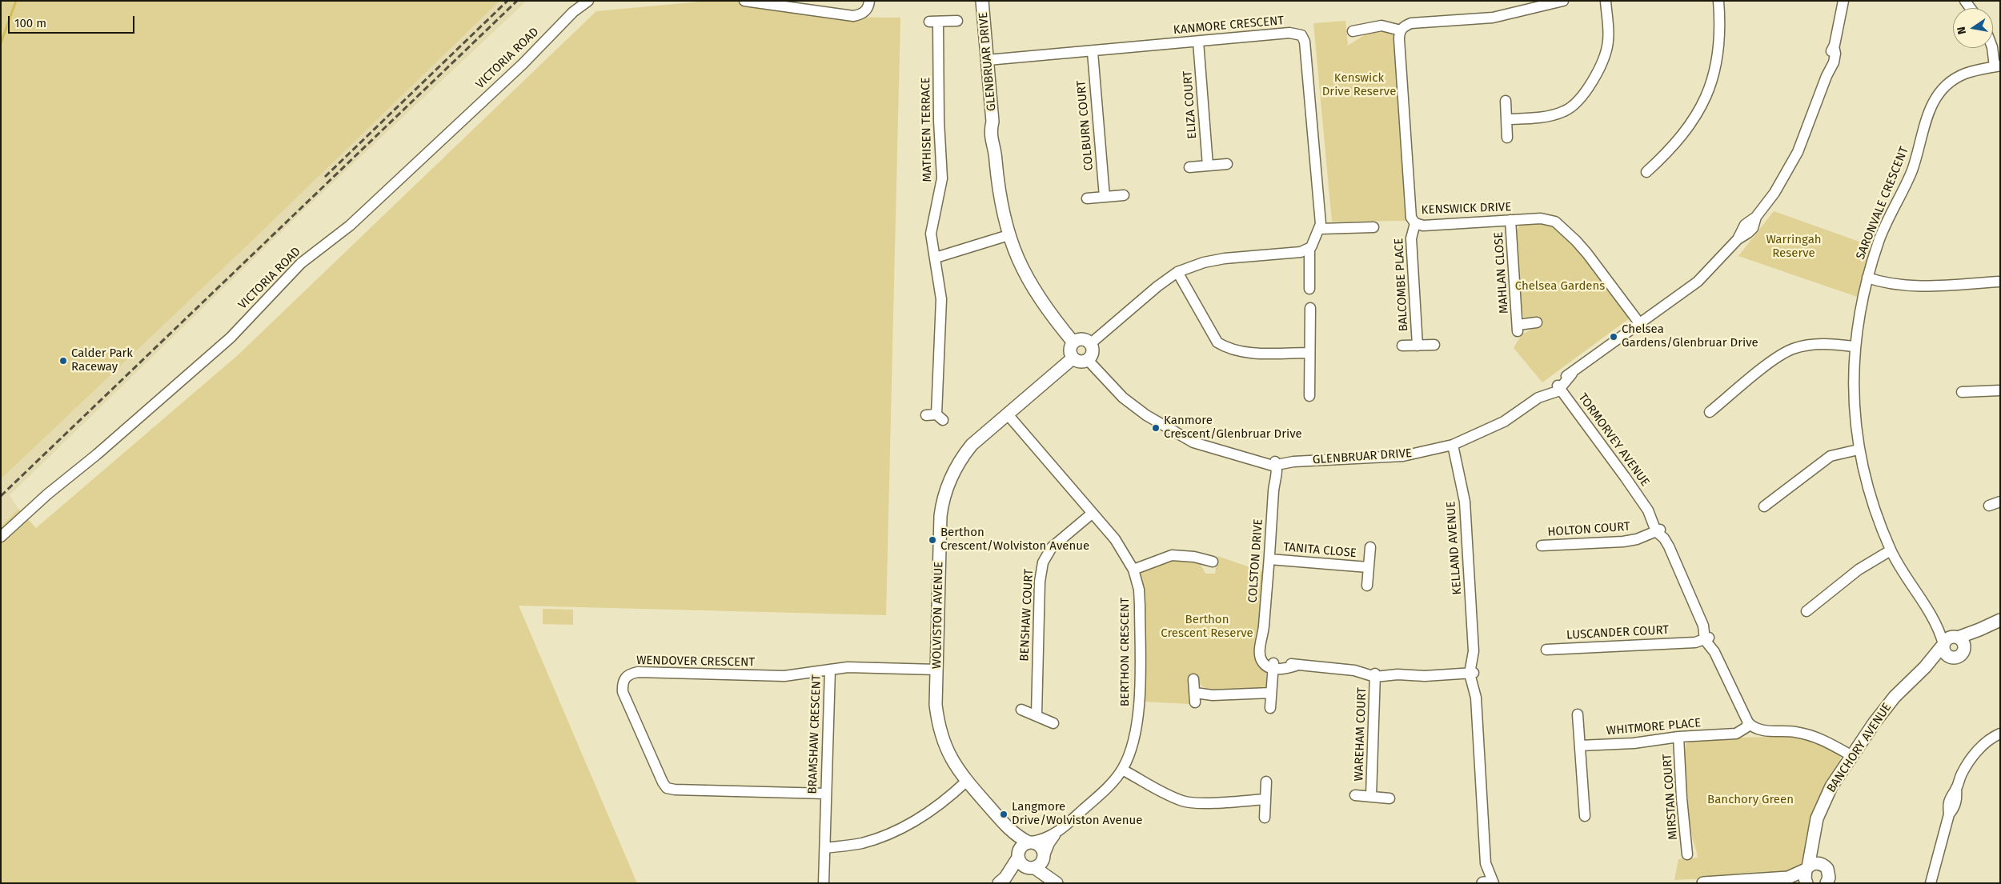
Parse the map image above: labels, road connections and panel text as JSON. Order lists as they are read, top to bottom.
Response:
{
  "streets": {
    "street": [
      "KANMORE CRESCENT",
      "VICTORIA ROAD",
      "GLENBRUAR DRIVE",
      "ELIZA COURT",
      "COLBURN COURT",
      "MATHISEN TERRACE",
      "SARONVALE CRESCENT",
      "KENSWICK DRIVE",
      "MAHLAN CLOSE",
      "BALCOMBE PLACE",
      "TORMORVEY AVENUE",
      "HOLTON COURT",
      "KELLAND AVENUE",
      "TANITA CLOSE",
      "COLSTON DRIVE",
      "WOLVISTON AVENUE",
      "BENSHAW COURT",
      "LUSCANDER COURT",
      "BERTHON CRESCENT",
      "WENDOVER CRESCENT",
      "WHITMORE PLACE",
      "BRAMSHAW CRESCENT",
      "WAREHAM COURT",
      "BANCHORY AVENUE",
      "MIRSTAN COURT"
    ]
  },
  "crossings": [
    ["KANMORE CRESCENT", "GLENBRUAR DRIVE"],
    ["KANMORE CRESCENT", "ELIZA COURT"],
    ["KANMORE CRESCENT", "COLBURN COURT"],
    ["GLENBRUAR DRIVE", "TORMORVEY AVENUE"],
    ["GLENBRUAR DRIVE", "KELLAND AVENUE"],
    ["GLENBRUAR DRIVE", "COLSTON DRIVE"],
    ["GLENBRUAR DRIVE", "WOLVISTON AVENUE"],
    ["SARONVALE CRESCENT", "BANCHORY AVENUE"],
    ["KENSWICK DRIVE", "MAHLAN CLOSE"],
    ["KENSWICK DRIVE", "BALCOMBE PLACE"],
    ["TORMORVEY AVENUE", "HOLTON COURT"],
    ["TORMORVEY AVENUE", "LUSCANDER COURT"],
    ["TORMORVEY AVENUE", "WHITMORE PLACE"],
    ["TANITA CLOSE", "COLSTON DRIVE"],
    ["WOLVISTON AVENUE", "BERTHON CRESCENT"],
    ["WOLVISTON AVENUE", "BRAMSHAW CRESCENT"],
    ["BENSHAW COURT", "BERTHON CRESCENT"],
    ["WENDOVER CRESCENT", "BRAMSHAW CRESCENT"],
    ["WHITMORE PLACE", "MIRSTAN COURT"]
  ],
  "parks": [
    "Kenswick Drive Reserve",
    "Warringah Reserve",
    "Chelsea Gardens",
    "Berthon Crescent Reserve",
    "Banchory Green"
  ],
  "places": [
    "Chelsea Gardens/Glenbruar Drive",
    "Calder Park Raceway",
    "Kanmore Crescent/Glenbruar Drive",
    "Berthon Crescent/Wolviston Avenue",
    "Langmore Drive/Wolviston Avenue"
  ],
  "scale_bar": "100 m",
  "north": "left"
}
